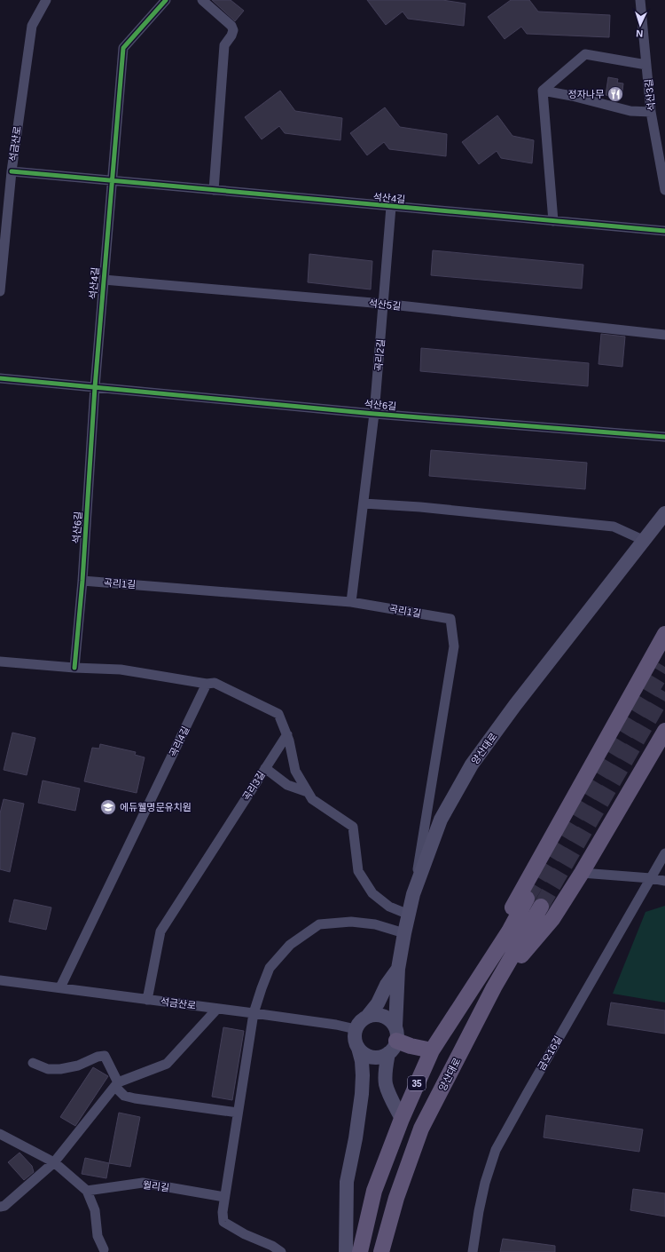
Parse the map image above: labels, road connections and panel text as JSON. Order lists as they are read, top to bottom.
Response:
{
  "streets": {
    "main road": ["양산대로", "35"],
    "street": [
      "석산3길",
      "석금산로",
      "석산4길",
      "석산5길",
      "곡리2길",
      "석산6길",
      "곡리1길",
      "곡리4길",
      "곡리3길",
      "금오16길",
      "월리길"
    ]
  },
  "crossings": [
    ["석금산로", "석산4길"],
    ["석금산로", "곡리4길"],
    ["석금산로", "양산대로"],
    ["석금산로", "곡리3길"],
    ["석산4길", "석산5길"],
    ["석산4길", "곡리2길"],
    ["석산4길", "석산6길"],
    ["석산5길", "곡리2길"],
    ["곡리2길", "석산6길"],
    ["곡리2길", "곡리1길"],
    ["석산6길", "곡리1길"],
    ["곡리1길", "양산대로"],
    ["양산대로", "곡리3길"],
    ["양산대로", "35"]
  ],
  "places": {
    "restaurant": ["정자나무"],
    "school or university": ["에듀웰명문유치원"]
  },
  "north": "bottom"
}
